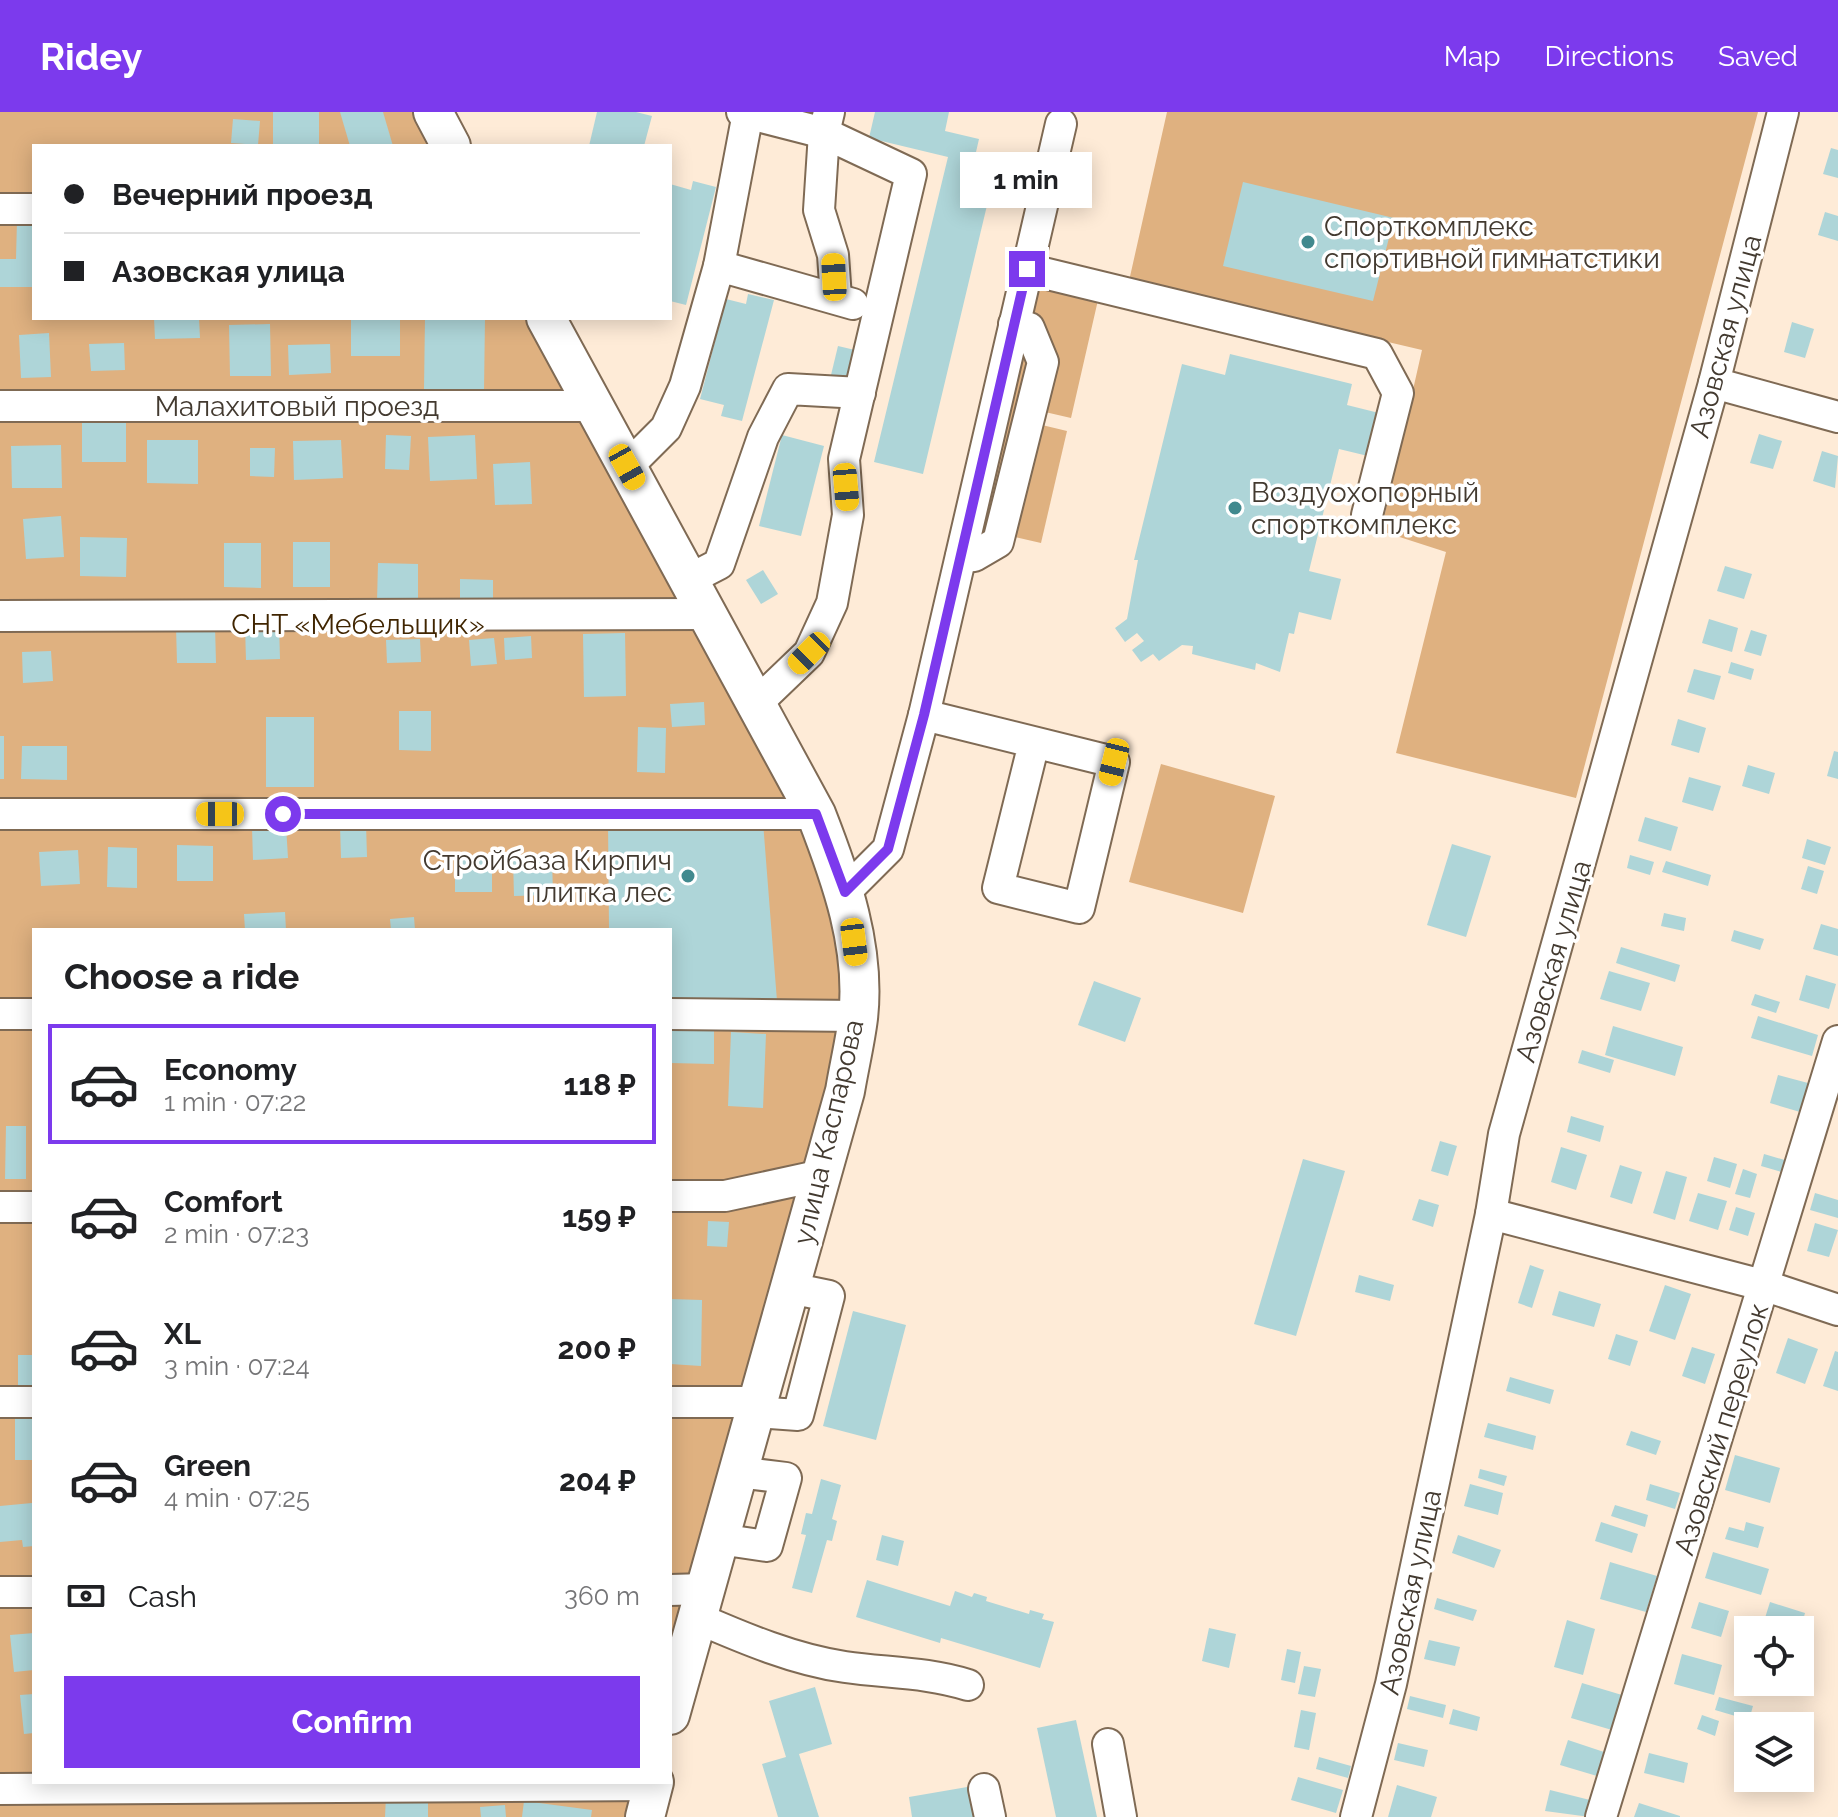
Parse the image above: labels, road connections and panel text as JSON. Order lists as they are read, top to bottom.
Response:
{
  "streets": {
    "main road": ["улица Каспарова"],
    "street": ["Азовская улица", "Малахитовый проезд", "Азовский переулок"]
  },
  "crossings": [
    ["Малахитовый проезд", "улица Каспарова"]
  ],
  "parks": ["СНТ «Мебельщик»"],
  "places": ["Спорткомплекс спортивной гимнатстики", "Воздуохопорный спорткомплекс", "Стройбаза Кирпич плитка лес"],
  "page": {
    "header": "Ridey",
    "nav": ["Map", "Directions", "Saved"],
    "banner": ["Вечерний проезд", "Азовская улица"],
    "bubble": "1 min",
    "heading": "Choose a ride",
    "list": [
      {
        "name": "Economy",
        "note": "1 min · 07:22",
        "value": "118 ₽"
      },
      {
        "name": "Comfort",
        "note": "2 min · 07:23",
        "value": "159 ₽"
      },
      {
        "name": "XL",
        "note": "3 min · 07:24",
        "value": "200 ₽"
      },
      {
        "name": "Green",
        "note": "4 min · 07:25",
        "value": "204 ₽"
      }
    ],
    "pay": ["Cash", "360 m"],
    "buttons": "Confirm"
  }
}
